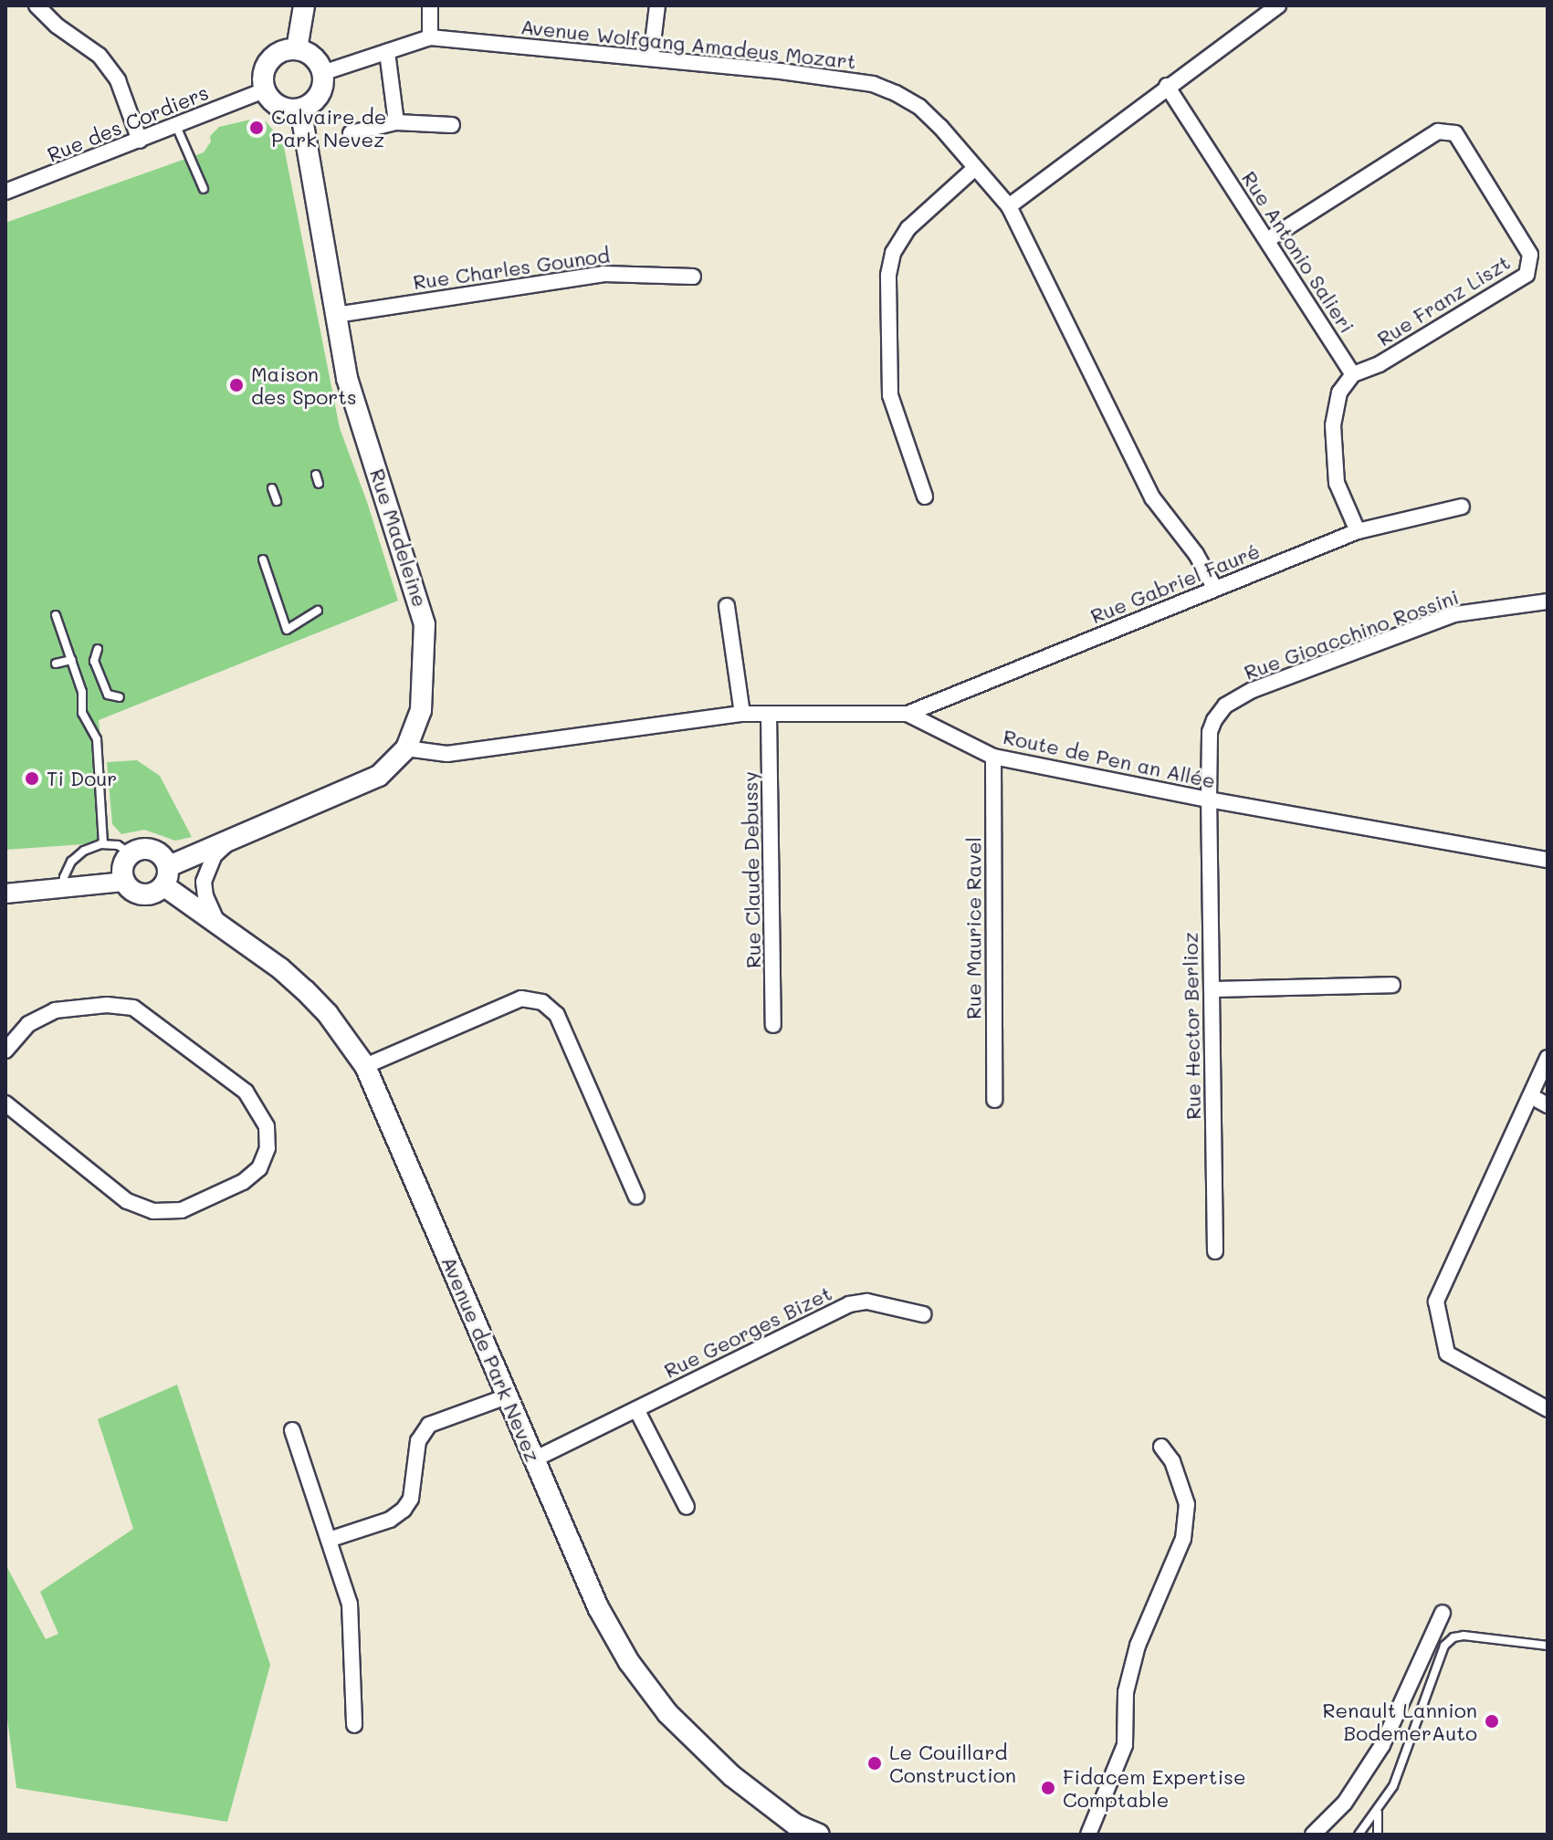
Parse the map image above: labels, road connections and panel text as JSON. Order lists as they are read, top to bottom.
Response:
{
  "streets": {
    "main road": ["Rue Madeleine", "Avenue de Park Nevez"],
    "street": [
      "Avenue Wolfgang Amadeus Mozart",
      "Rue des Cordiers",
      "Rue Antonio Salieri",
      "Rue Charles Gounod",
      "Rue Franz Liszt",
      "Rue Gabriel Fauré",
      "Rue Gioacchino Rossini",
      "Route de Pen an Allée",
      "Rue Claude Debussy",
      "Rue Maurice Ravel",
      "Rue Hector Berlioz",
      "Rue Georges Bizet"
    ]
  },
  "crossings": [
    ["Avenue Wolfgang Amadeus Mozart", "Rue des Cordiers"],
    ["Avenue Wolfgang Amadeus Mozart", "Rue Madeleine"],
    ["Avenue Wolfgang Amadeus Mozart", "Rue Gabriel Fauré"],
    ["Rue des Cordiers", "Rue Madeleine"],
    ["Rue Antonio Salieri", "Rue Franz Liszt"],
    ["Rue Charles Gounod", "Rue Madeleine"],
    ["Rue Madeleine", "Route de Pen an Allée"],
    ["Rue Madeleine", "Avenue de Park Nevez"],
    ["Rue Gabriel Fauré", "Route de Pen an Allée"],
    ["Rue Gioacchino Rossini", "Route de Pen an Allée"],
    ["Rue Gioacchino Rossini", "Rue Hector Berlioz"],
    ["Route de Pen an Allée", "Rue Claude Debussy"],
    ["Route de Pen an Allée", "Rue Maurice Ravel"],
    ["Route de Pen an Allée", "Rue Hector Berlioz"],
    ["Rue Georges Bizet", "Avenue de Park Nevez"]
  ],
  "places": [
    "Calvaire de Park Nevez",
    "Maison des Sports",
    "Ti Dour",
    "Renault Lannion BodemerAuto",
    "Le Couillard Construction",
    "Fidacem Expertise Comptable"
  ]
}
